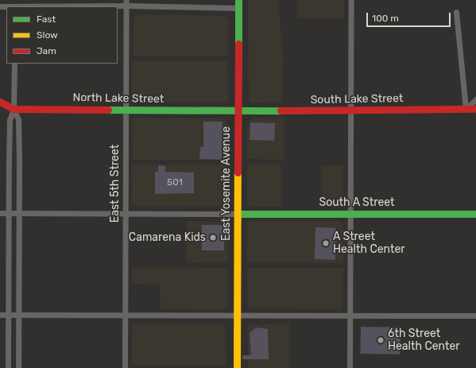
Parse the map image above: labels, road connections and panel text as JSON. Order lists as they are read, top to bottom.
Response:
{
  "streets": {
    "street": [
      "North Lake Street",
      "South Lake Street",
      "East 5th Street",
      "East Yosemite Avenue",
      "South A Street"
    ]
  },
  "crossings": [
    ["North Lake Street", "South Lake Street"],
    ["North Lake Street", "East 5th Street"],
    ["North Lake Street", "East Yosemite Avenue"],
    ["South Lake Street", "East Yosemite Avenue"],
    ["East Yosemite Avenue", "South A Street"]
  ],
  "places": ["Camarena Kids", "A Street Health Center", "6th Street Health Center"],
  "house_numbers": ["501"],
  "legend": ["Fast", "Slow", "Jam"],
  "scale_bar": "100 m"
}
